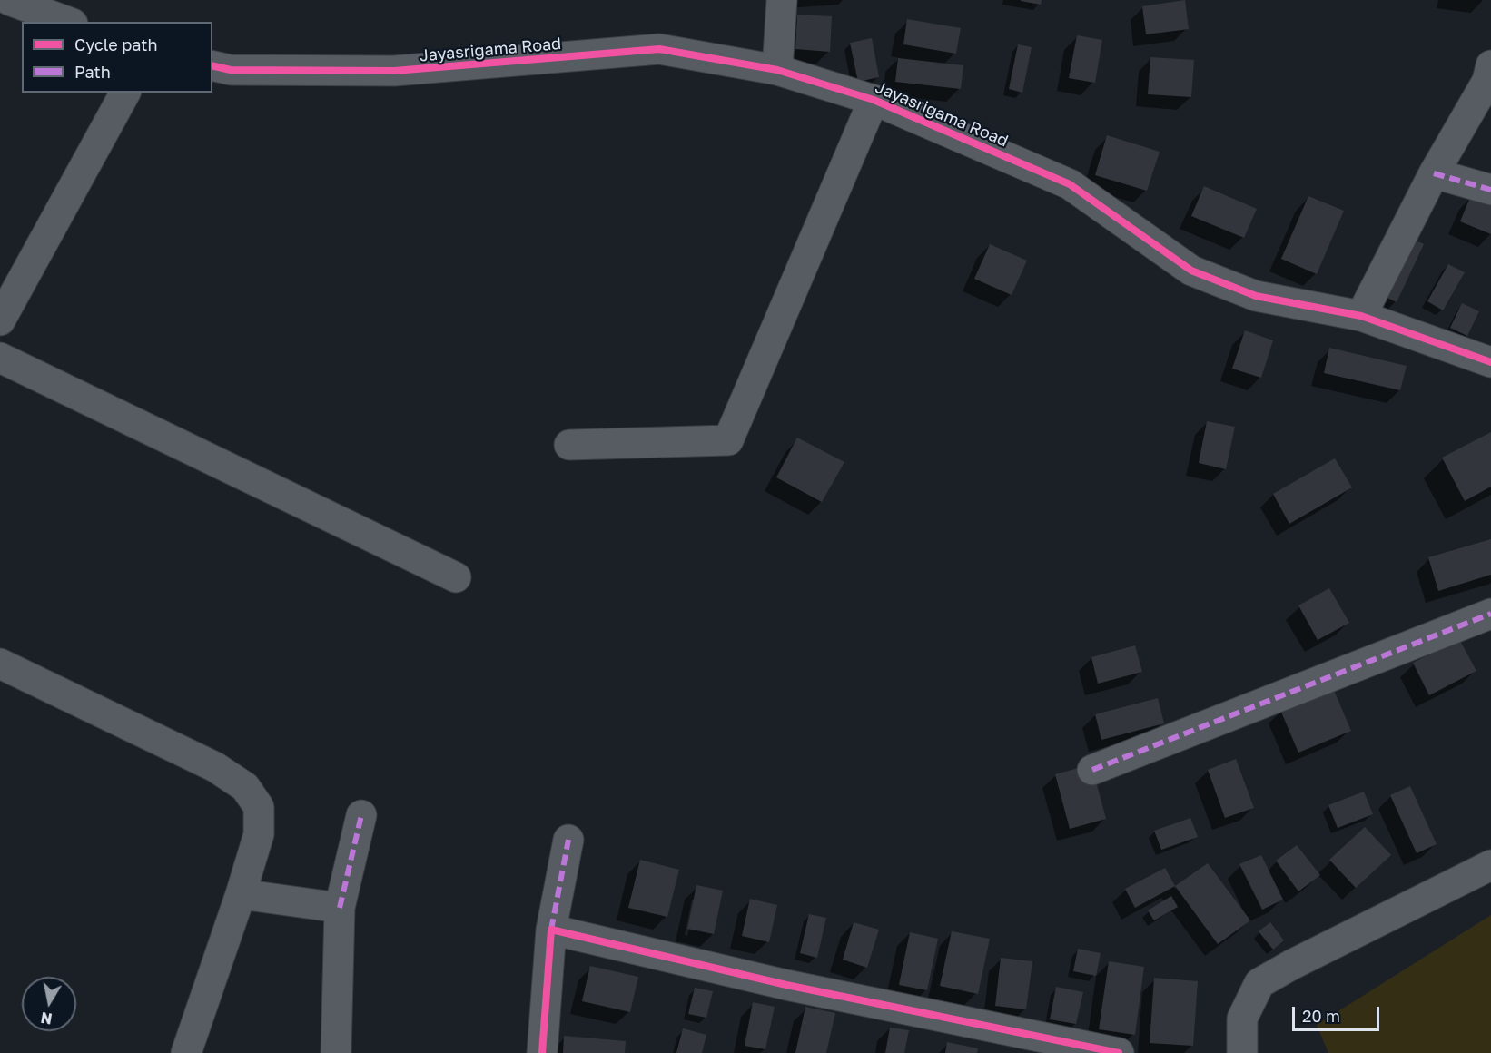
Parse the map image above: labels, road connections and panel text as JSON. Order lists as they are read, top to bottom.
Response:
{
  "streets": {
    "street": ["Jayasrigama Road"]
  },
  "legend": ["Cycle path", "Path"],
  "scale_bar": "20 m",
  "north": "bottom"
}
